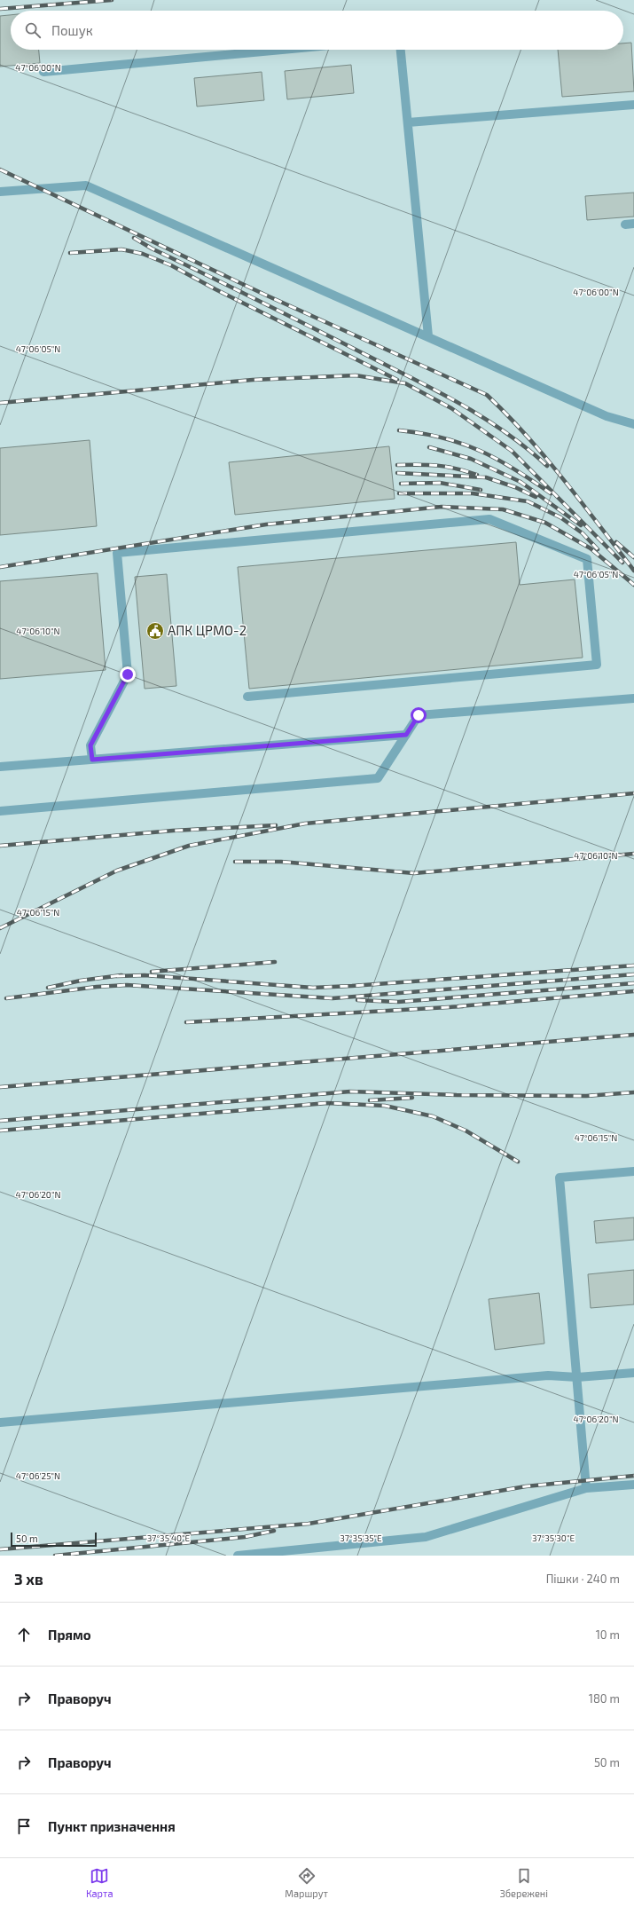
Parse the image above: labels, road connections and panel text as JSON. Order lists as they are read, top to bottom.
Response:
{
  "places": {
    "public building": ["АПК ЦРМО-2"]
  },
  "scale_bar": "50 m",
  "page": {
    "search": "Пошук",
    "scale": "50 m",
    "heading": ["3 хв", "Пішки · 240 m"],
    "list": [
      ["Прямо", "10 m"],
      ["Праворуч", "180 m"],
      ["Праворуч", "50 m"],
      "Пункт призначення"
    ],
    "nav": ["Карта", "Маршрут", "Збережені"]
  },
  "coordinates": [
    "47°06'00\"N",
    "47°06'05\"N",
    "47°06'10\"N",
    "47°06'15\"N",
    "47°06'20\"N",
    "47°06'25\"N",
    "37°35'40\"E",
    "37°35'35\"E",
    "37°35'30\"E"
  ]
}
